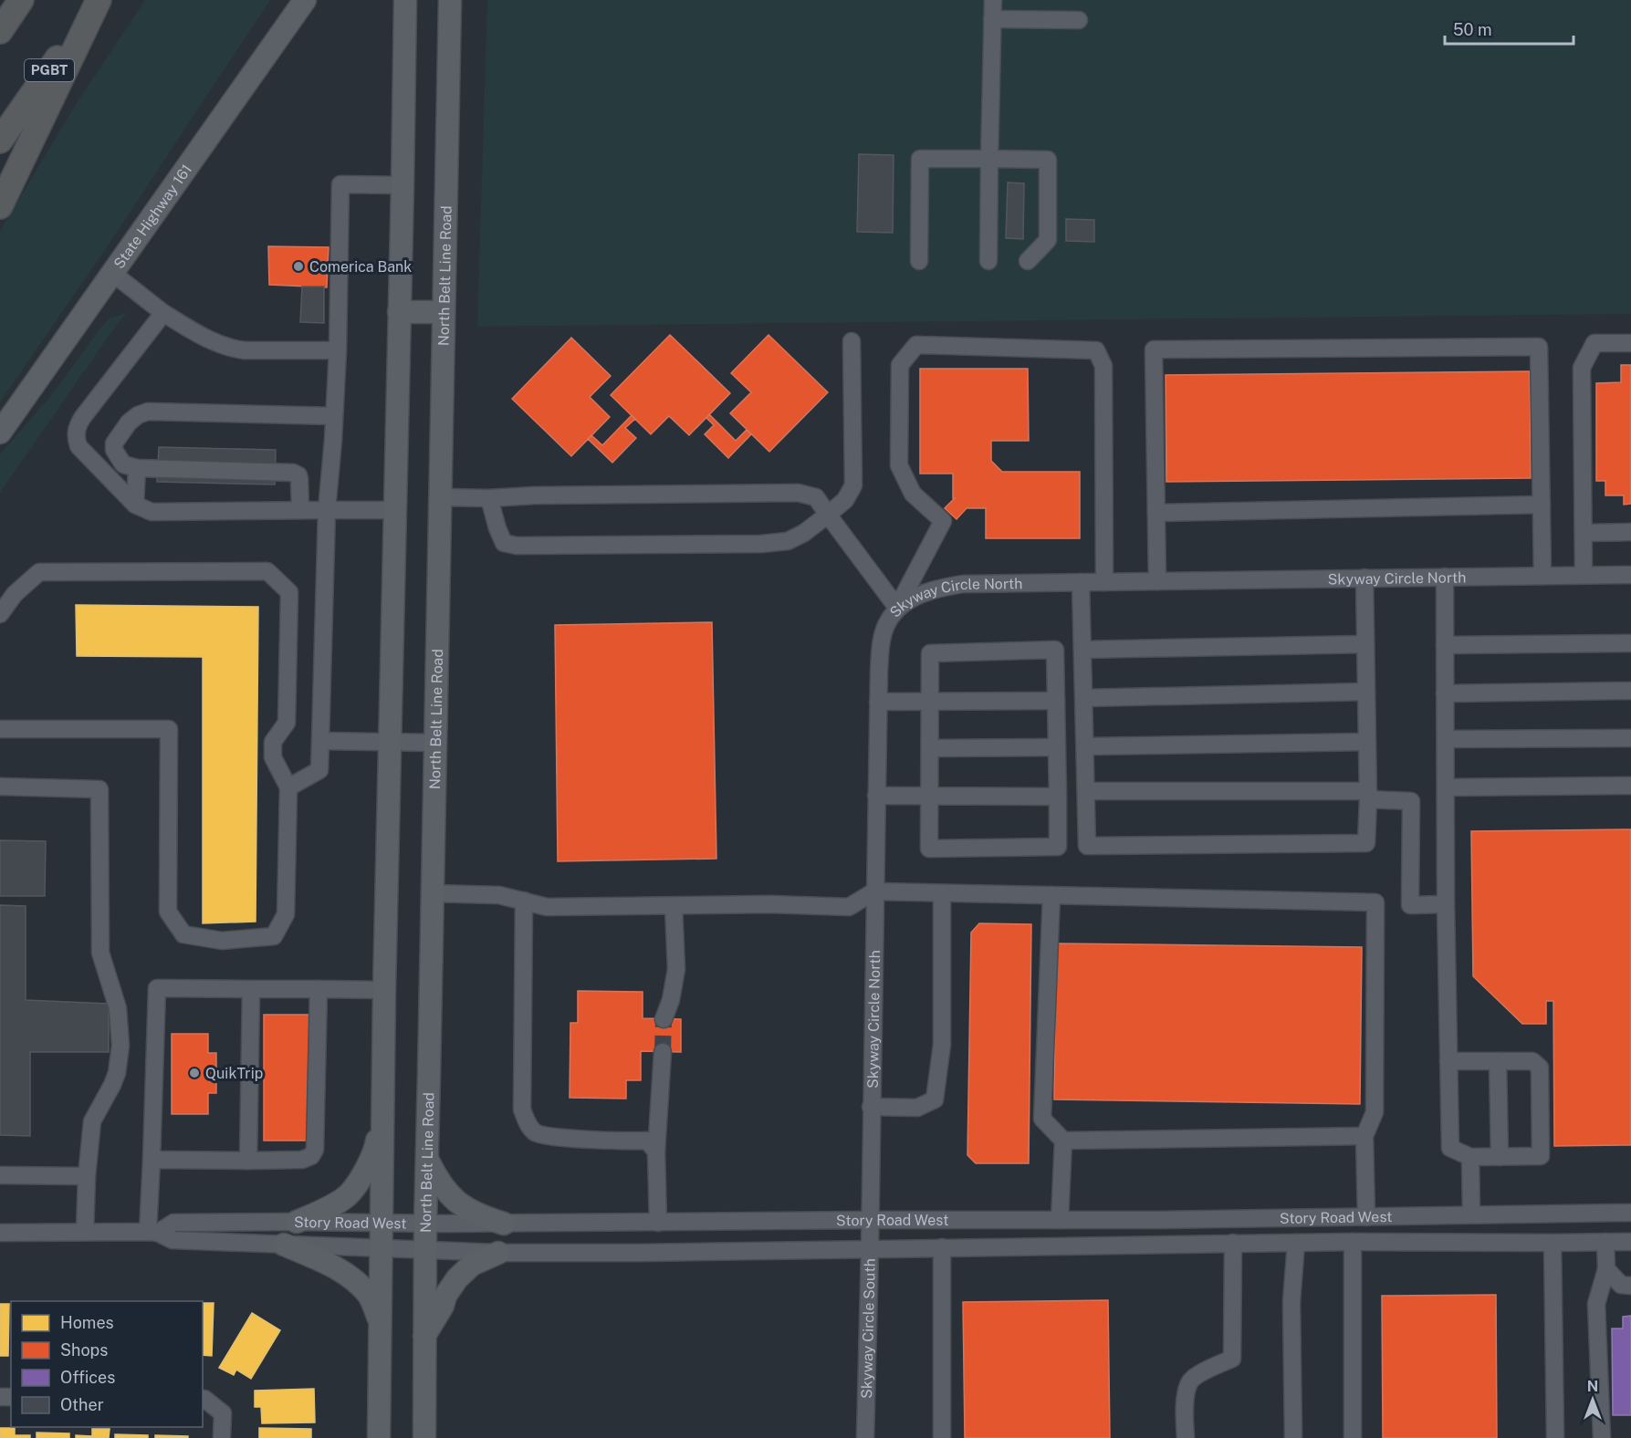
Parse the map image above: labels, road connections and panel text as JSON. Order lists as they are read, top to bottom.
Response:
{
  "streets": {
    "highway": ["PGBT"],
    "main road": ["State Highway 161", "North Belt Line Road"],
    "street": ["Skyway Circle North", "Story Road West", "Skyway Circle South"]
  },
  "crossings": [
    ["North Belt Line Road", "Story Road West"],
    ["Skyway Circle North", "Story Road West"],
    ["Skyway Circle North", "Skyway Circle South"],
    ["Story Road West", "Skyway Circle South"]
  ],
  "places": ["Comerica Bank", "QuikTrip"],
  "legend": [
    "Homes",
    "Shops",
    "Offices",
    "Other"
  ],
  "scale_bar": "50 m",
  "north": "top"
}
